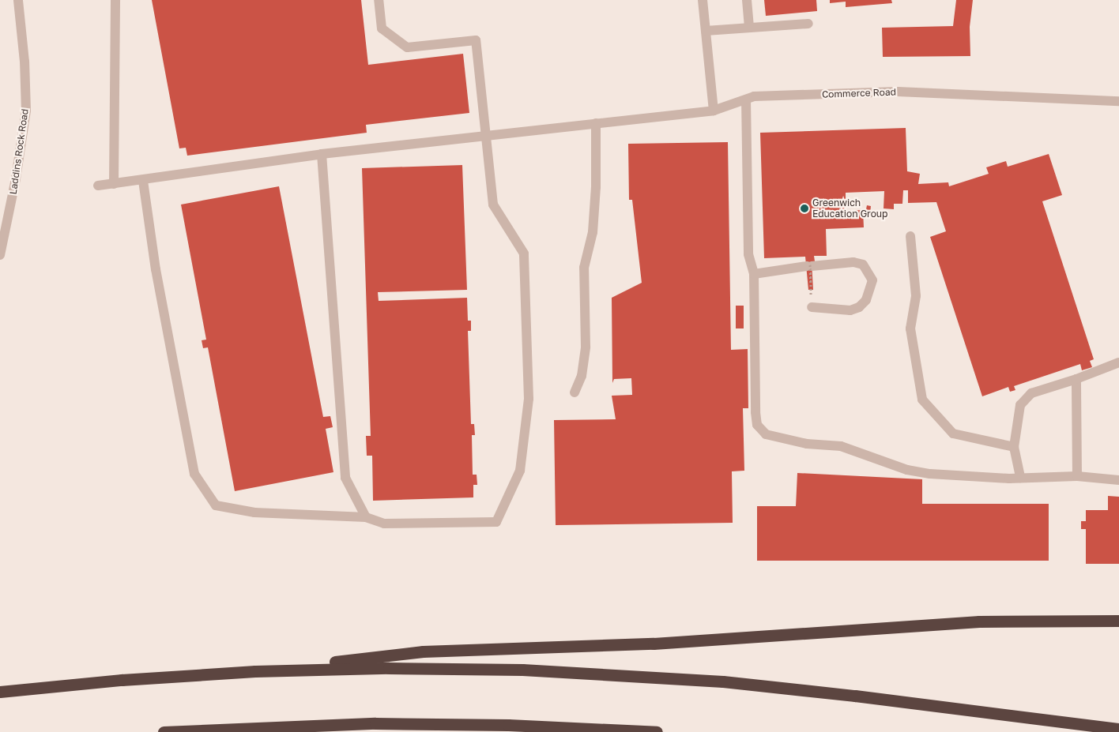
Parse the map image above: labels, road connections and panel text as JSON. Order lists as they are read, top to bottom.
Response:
{
  "streets": {
    "street": ["Commerce Road", "Laddins Rock Road"]
  },
  "places": ["Greenwich Education Group"]
}
